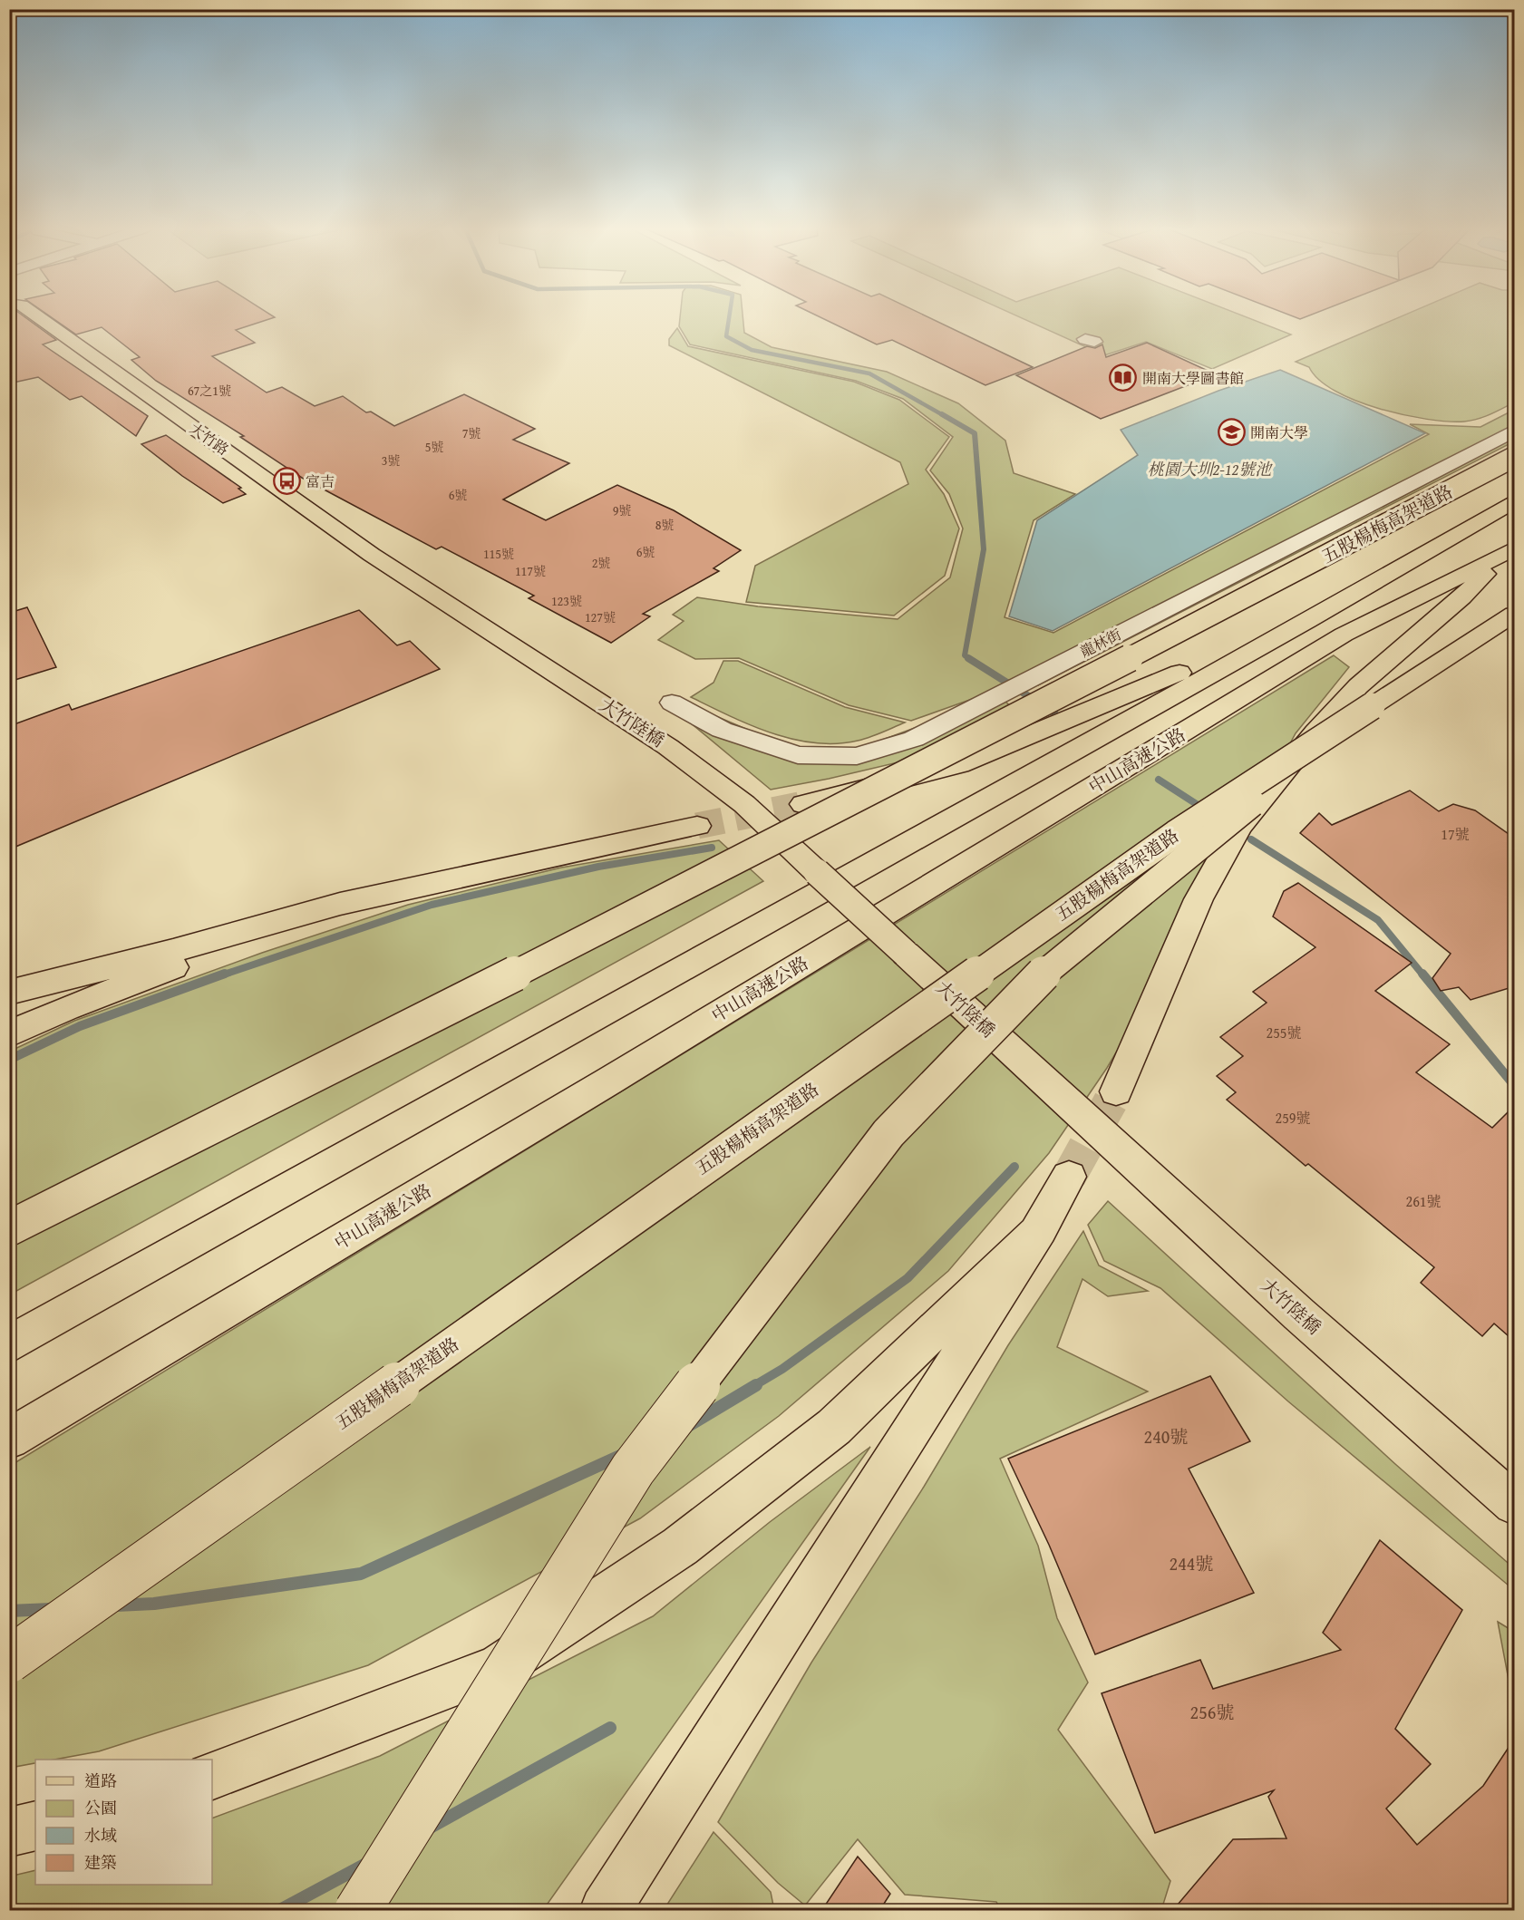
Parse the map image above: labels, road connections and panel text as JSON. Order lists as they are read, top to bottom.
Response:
{
  "streets": {
    "main road": [
      "大竹路",
      "五股楊梅高架道路",
      "大竹陸橋",
      "中山高速公路"
    ],
    "street": ["龍林街"]
  },
  "crossings": [
    ["大竹路", "大竹陸橋"]
  ],
  "water": ["桃園大圳2-12號池"],
  "places": {
    "library": ["開南大學圖書館"],
    "school or university": ["開南大學"],
    "bus stop": ["富吉"]
  },
  "house_numbers": [
    "67之1號",
    "7號",
    "5號",
    "3號",
    "6號",
    "9號",
    "8號",
    "6號",
    "115號",
    "2號",
    "117號",
    "123號",
    "127號",
    "17號",
    "255號",
    "259號",
    "261號",
    "240號",
    "244號",
    "256號"
  ],
  "legend": [
    "道路",
    "公園",
    "水域",
    "建築"
  ]
}
